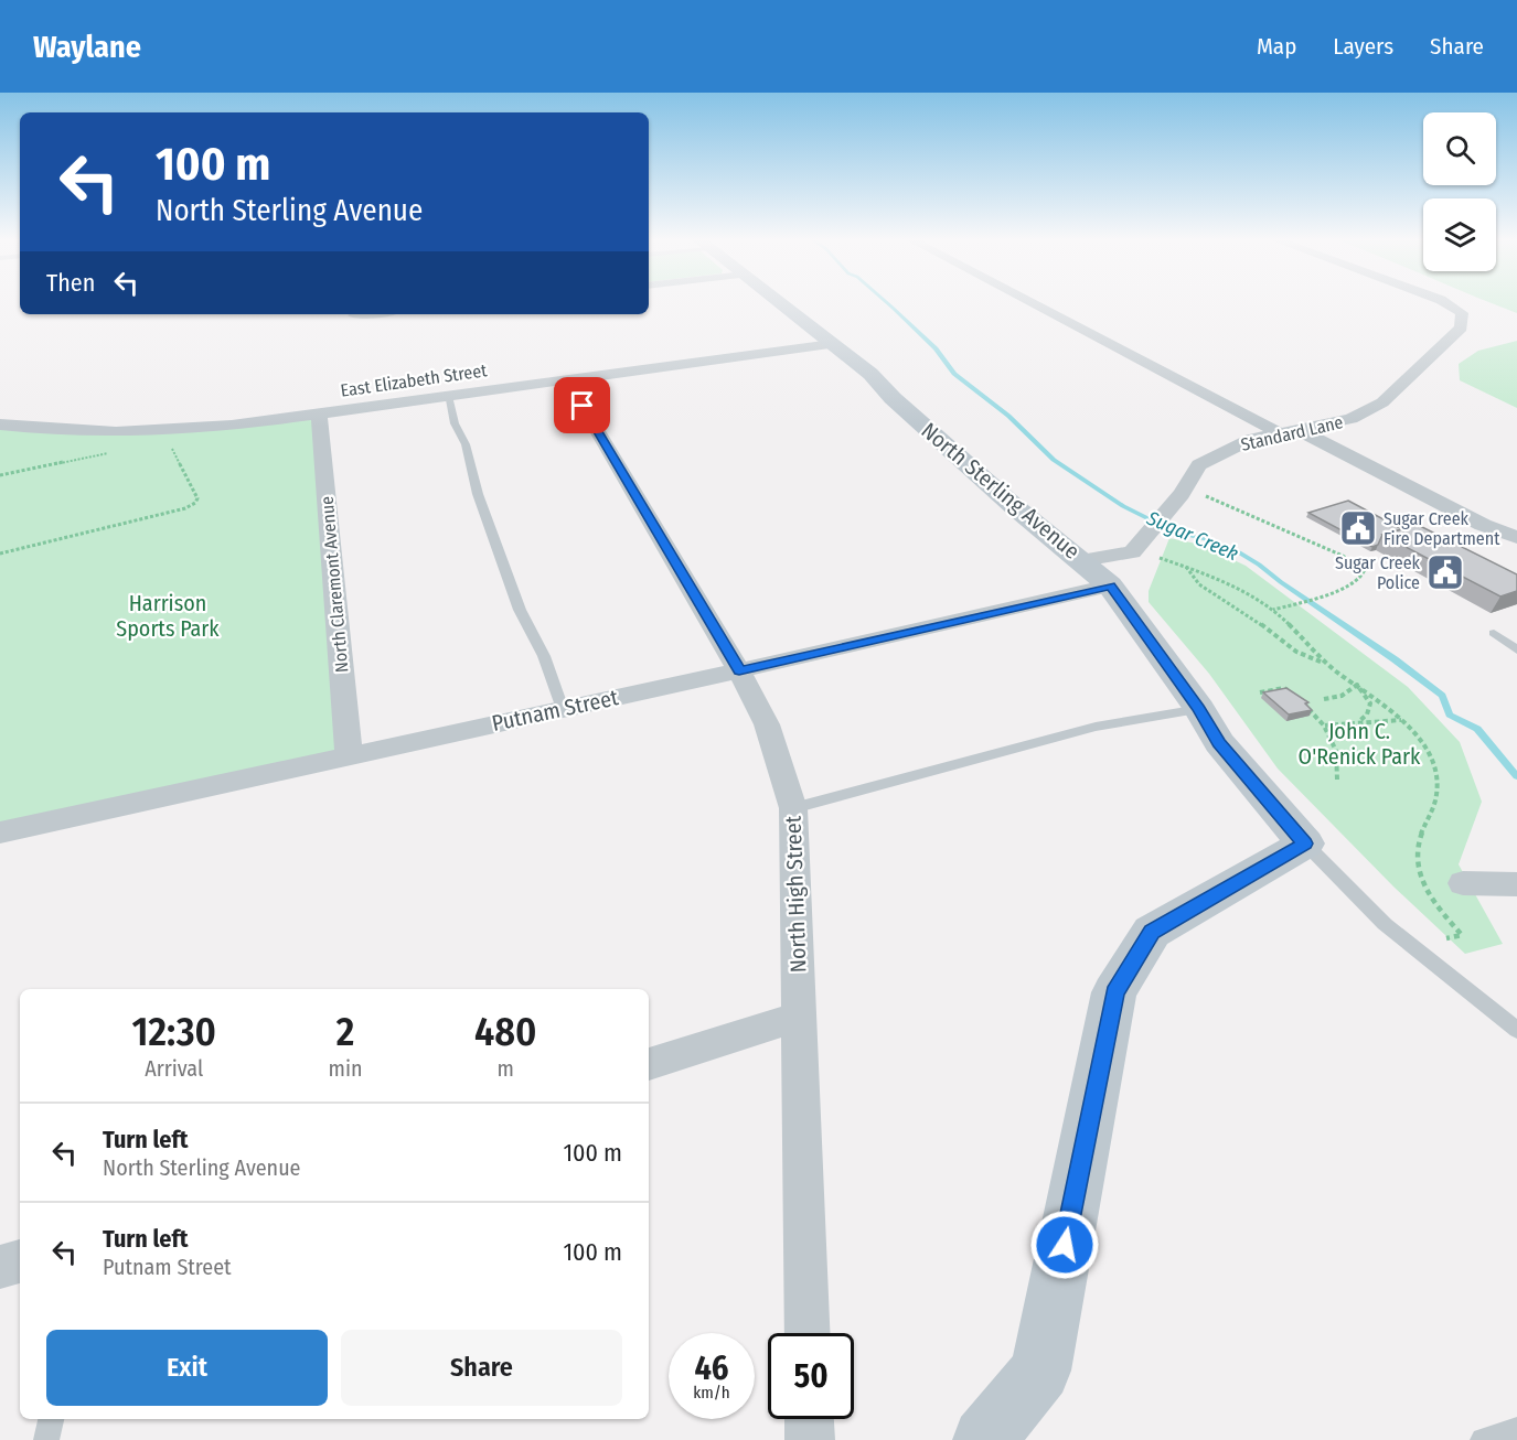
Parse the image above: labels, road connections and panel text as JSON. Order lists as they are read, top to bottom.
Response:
{
  "streets": {
    "main road": ["North Sterling Avenue"],
    "street": [
      "East Elizabeth Street",
      "Standard Lane",
      "North Claremont Avenue",
      "Putnam Street",
      "North High Street"
    ]
  },
  "crossings": [
    ["East Elizabeth Street", "North Sterling Avenue"],
    ["East Elizabeth Street", "North Claremont Avenue"],
    ["East Elizabeth Street", "North High Street"],
    ["Standard Lane", "North Sterling Avenue"],
    ["North Sterling Avenue", "Putnam Street"],
    ["North Claremont Avenue", "Putnam Street"],
    ["Putnam Street", "North High Street"]
  ],
  "water": ["Sugar Creek"],
  "parks": ["Harrison Sports Park", "John C. O'Renick Park"],
  "places": {
    "public building": ["Sugar Creek Fire Department", "Sugar Creek Police"]
  },
  "page": {
    "header": "Waylane",
    "nav": ["Map", "Layers", "Share"],
    "turn": ["100 m", "North Sterling Avenue"],
    "then": "Then",
    "eta": [
      "12:30",
      "Arrival",
      "2",
      "min",
      "480",
      "m"
    ],
    "list": [
      {
        "name": "Turn left",
        "note": "North Sterling Avenue",
        "value": "100 m"
      },
      {
        "name": "Turn left",
        "note": "Putnam Street",
        "value": "100 m"
      }
    ],
    "buttons": ["Exit", "Share"],
    "speed": "46 km/h",
    "limit": "50"
  }
}
